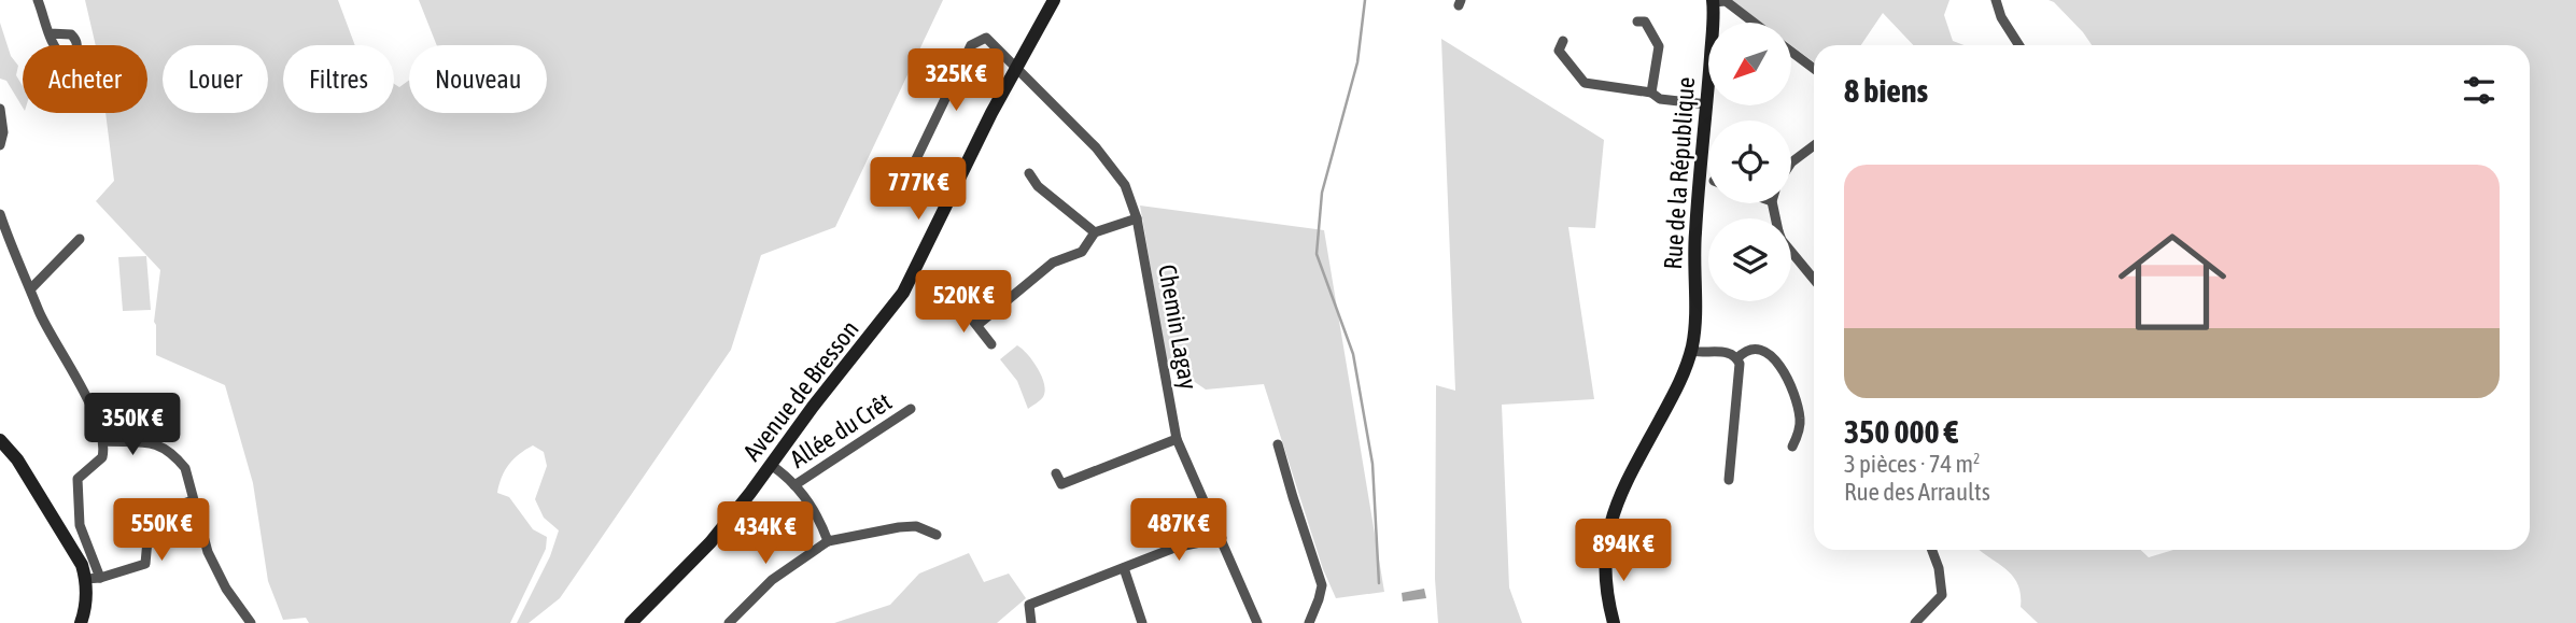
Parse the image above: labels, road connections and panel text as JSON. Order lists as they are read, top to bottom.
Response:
{
  "streets": {
    "street": [
      "Rue de la République",
      "Chemin Lagay",
      "Avenue de Bresson",
      "Allée du Crêt"
    ]
  },
  "crossings": [
    ["Chemin Lagay", "Avenue de Bresson"]
  ],
  "north": "bottom left",
  "page": {
    "chip": [
      "Acheter",
      "Louer",
      "Filtres",
      "Nouveau"
    ],
    "heading": "8 biens",
    "price": [
      "325K €",
      "777K €",
      "520K €",
      "350K €",
      "550K €",
      "487K €",
      "434K €",
      "894K €"
    ],
    "list": [
      {
        "name": "350 000 €",
        "note": "3 pièces · 74 m² · Rue des Arraults"
      }
    ]
  }
}
